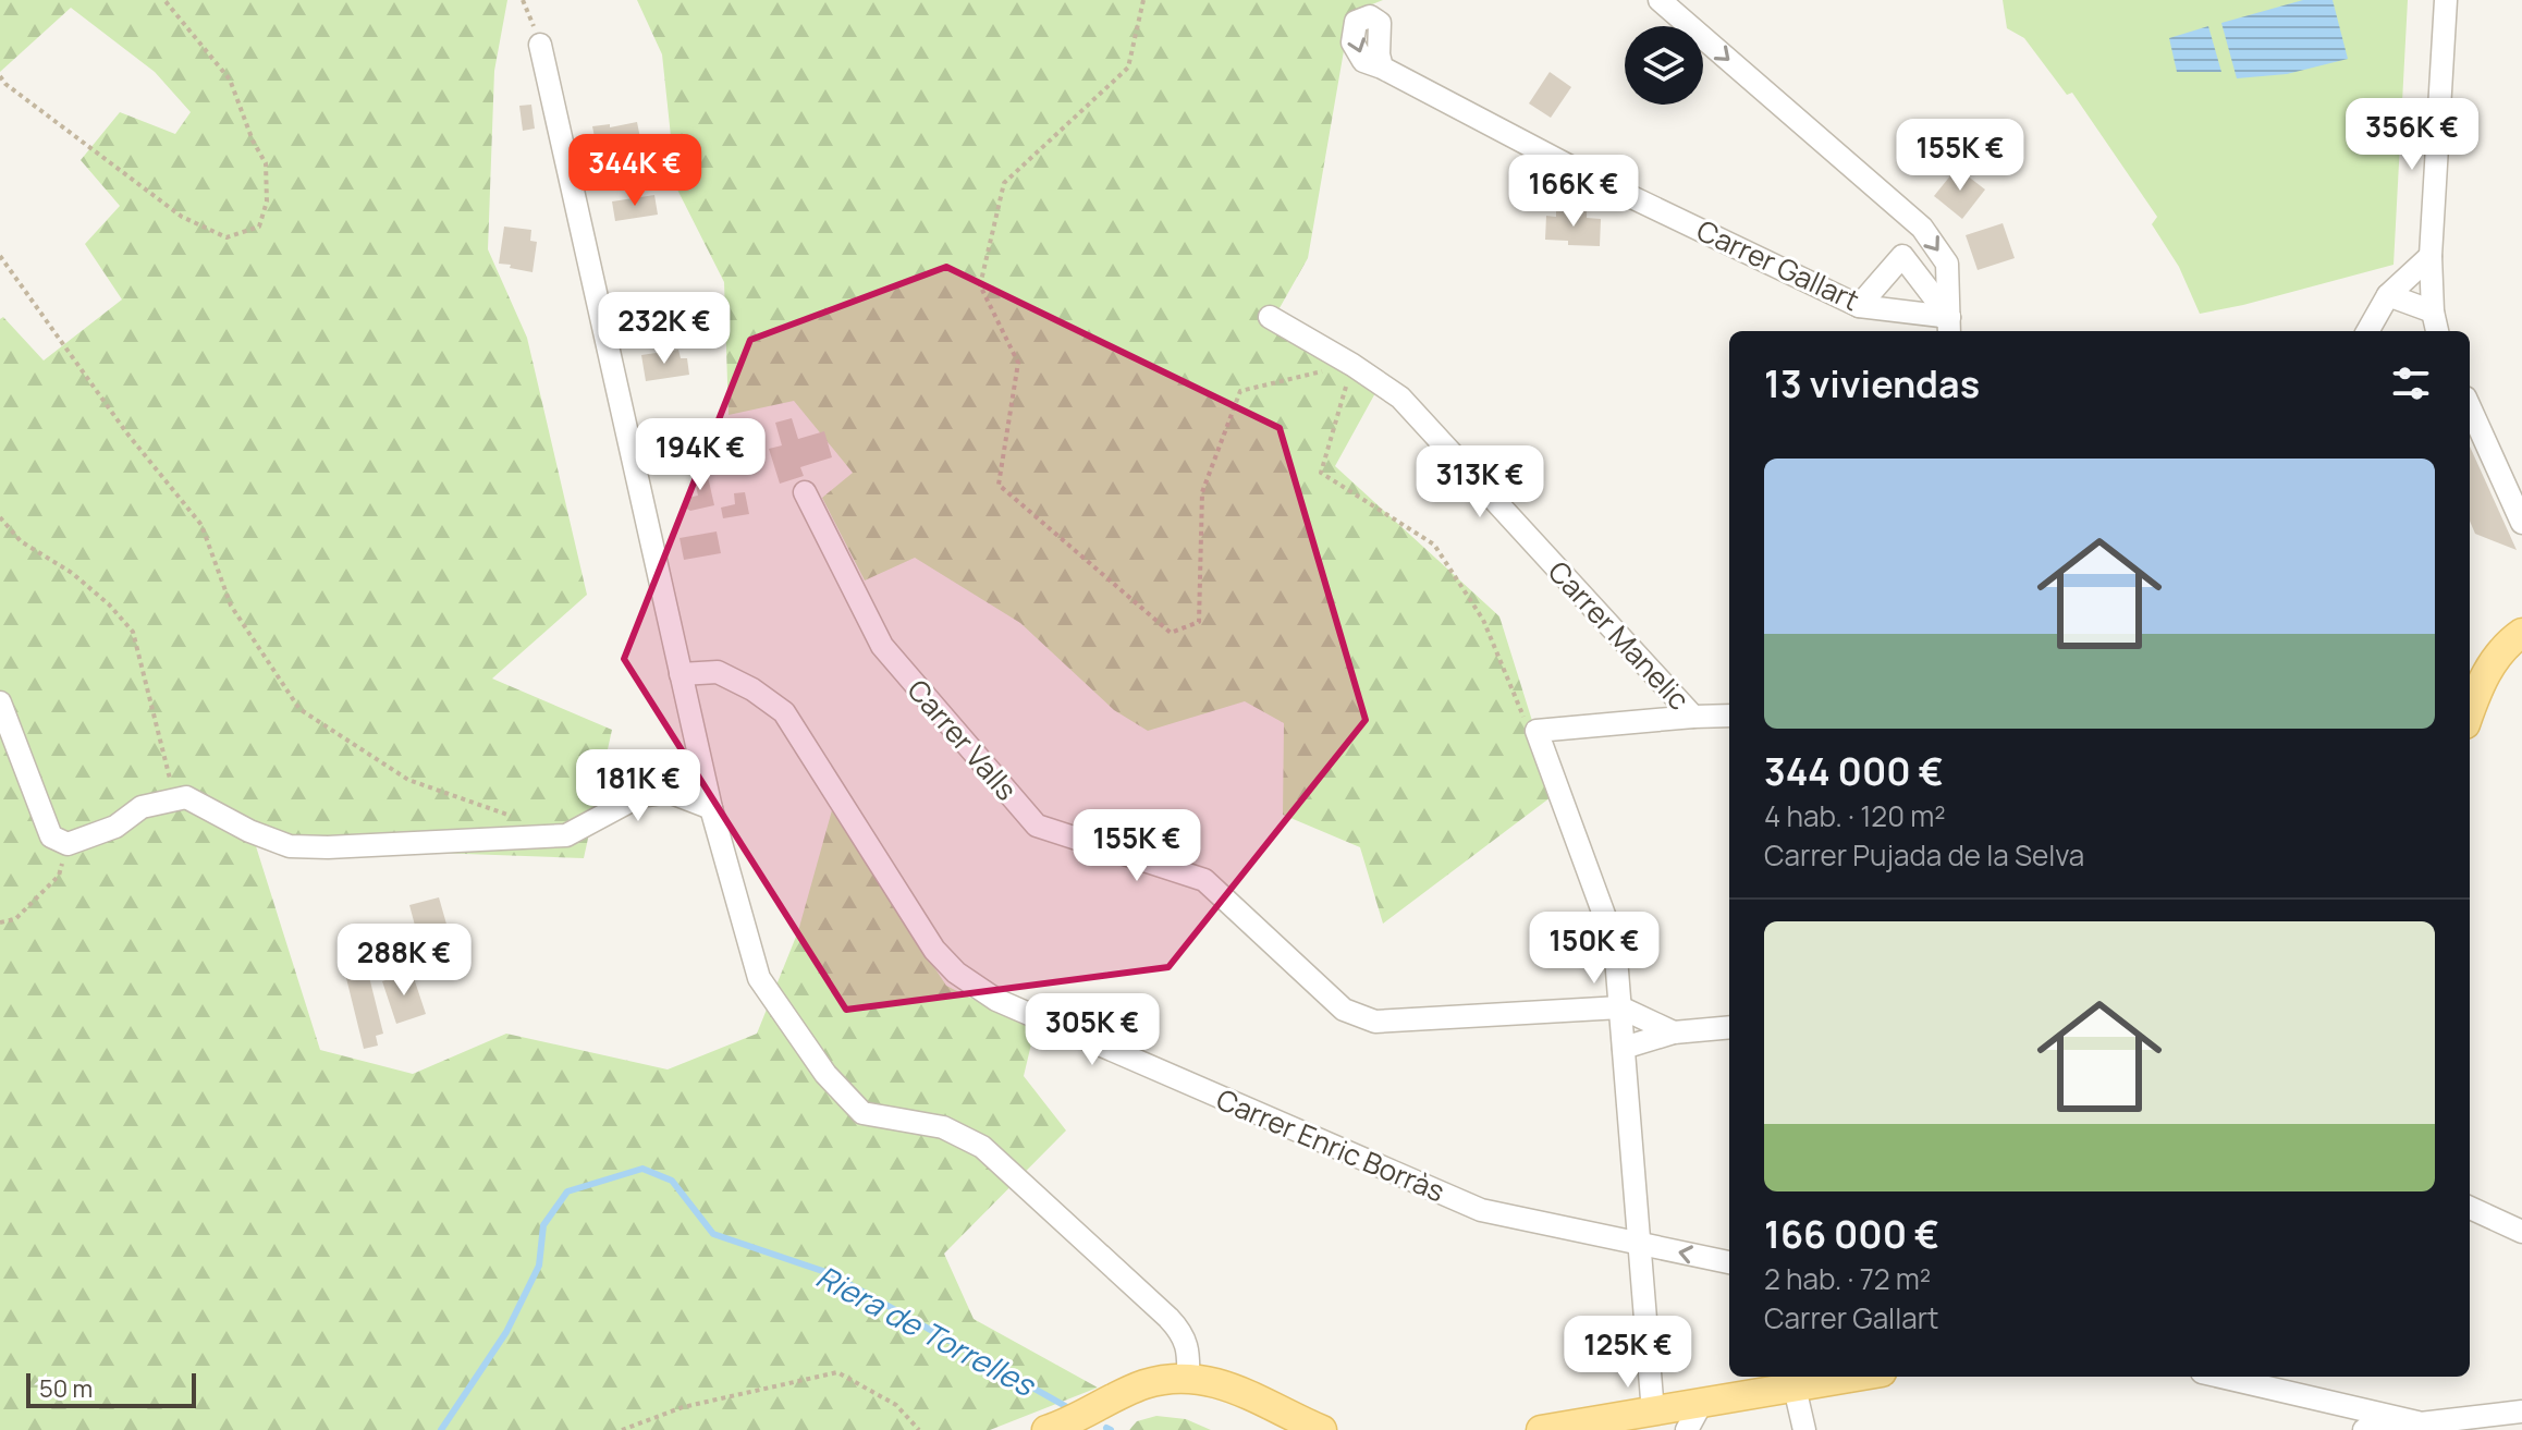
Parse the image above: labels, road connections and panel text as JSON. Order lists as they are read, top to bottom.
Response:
{
  "streets": {
    "street": [
      "Carrer Gallart",
      "Carrer Manelic",
      "Carrer Valls",
      "Carrer Enric Borràs"
    ]
  },
  "water": ["Riera de Torrelles"],
  "scale_bar": "50 m",
  "page": {
    "price": [
      "356K €",
      "155K €",
      "344K €",
      "166K €",
      "232K €",
      "194K €",
      "313K €",
      "181K €",
      "155K €",
      "150K €",
      "288K €",
      "305K €",
      "125K €"
    ],
    "heading": "13 viviendas",
    "list": [
      {
        "name": "344 000 €",
        "note": "4 hab. · 120 m² · Carrer Pujada de la Selva"
      },
      {
        "name": "166 000 €",
        "note": "2 hab. · 72 m² · Carrer Gallart"
      }
    ],
    "scale": "50 m"
  }
}
